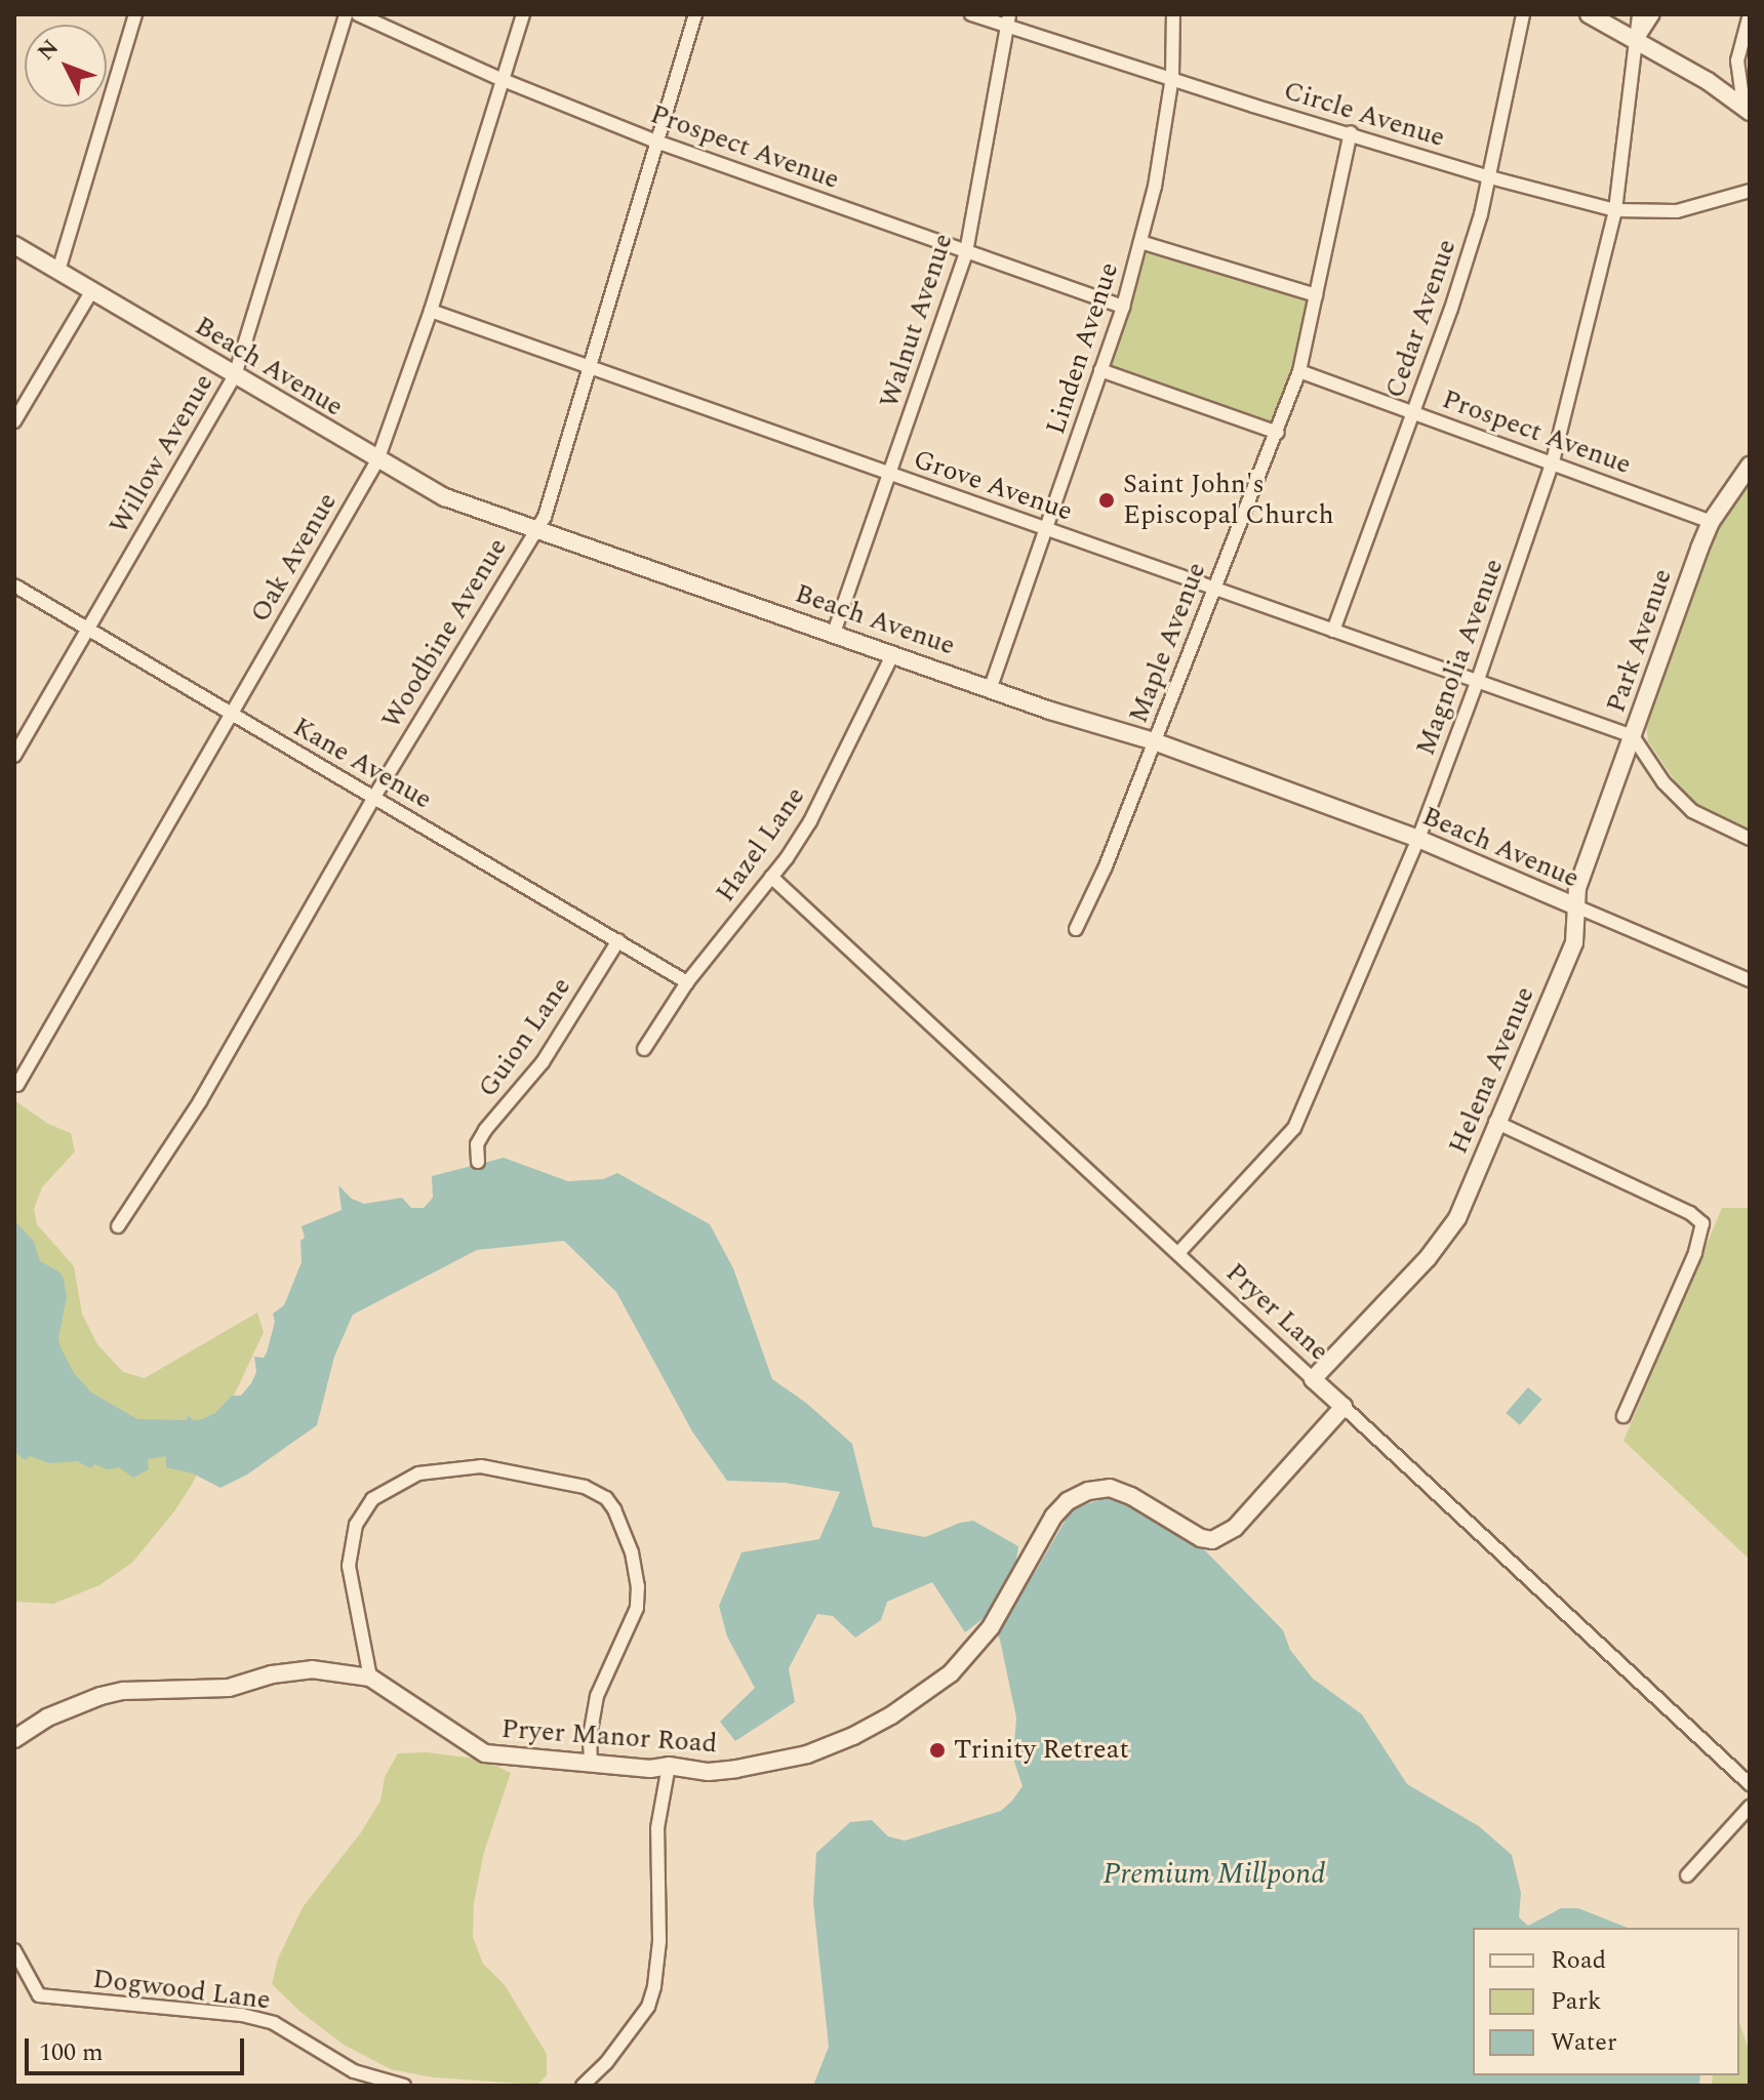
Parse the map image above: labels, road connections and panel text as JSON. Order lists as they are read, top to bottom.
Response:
{
  "streets": {
    "street": [
      "Circle Avenue",
      "Prospect Avenue",
      "Cedar Avenue",
      "Walnut Avenue",
      "Linden Avenue",
      "Beach Avenue",
      "Willow Avenue",
      "Grove Avenue",
      "Oak Avenue",
      "Woodbine Avenue",
      "Park Avenue",
      "Maple Avenue",
      "Magnolia Avenue",
      "Kane Avenue",
      "Hazel Lane",
      "Guion Lane",
      "Helena Avenue",
      "Pryer Lane",
      "Pryer Manor Road",
      "Dogwood Lane"
    ]
  },
  "crossings": [
    ["Circle Avenue", "Cedar Avenue"],
    ["Circle Avenue", "Walnut Avenue"],
    ["Circle Avenue", "Linden Avenue"],
    ["Circle Avenue", "Maple Avenue"],
    ["Circle Avenue", "Magnolia Avenue"],
    ["Prospect Avenue", "Cedar Avenue"],
    ["Prospect Avenue", "Walnut Avenue"],
    ["Prospect Avenue", "Linden Avenue"],
    ["Prospect Avenue", "Oak Avenue"],
    ["Prospect Avenue", "Woodbine Avenue"],
    ["Prospect Avenue", "Park Avenue"],
    ["Prospect Avenue", "Maple Avenue"],
    ["Prospect Avenue", "Magnolia Avenue"],
    ["Cedar Avenue", "Grove Avenue"],
    ["Walnut Avenue", "Beach Avenue"],
    ["Walnut Avenue", "Grove Avenue"],
    ["Linden Avenue", "Beach Avenue"],
    ["Linden Avenue", "Grove Avenue"],
    ["Beach Avenue", "Willow Avenue"],
    ["Beach Avenue", "Oak Avenue"],
    ["Beach Avenue", "Woodbine Avenue"],
    ["Beach Avenue", "Maple Avenue"],
    ["Beach Avenue", "Magnolia Avenue"],
    ["Beach Avenue", "Hazel Lane"],
    ["Beach Avenue", "Helena Avenue"],
    ["Willow Avenue", "Kane Avenue"],
    ["Grove Avenue", "Oak Avenue"],
    ["Grove Avenue", "Woodbine Avenue"],
    ["Grove Avenue", "Park Avenue"],
    ["Grove Avenue", "Maple Avenue"],
    ["Grove Avenue", "Magnolia Avenue"],
    ["Grove Avenue", "Helena Avenue"],
    ["Oak Avenue", "Kane Avenue"],
    ["Woodbine Avenue", "Kane Avenue"],
    ["Park Avenue", "Helena Avenue"],
    ["Magnolia Avenue", "Pryer Lane"],
    ["Kane Avenue", "Hazel Lane"],
    ["Kane Avenue", "Guion Lane"],
    ["Hazel Lane", "Pryer Lane"],
    ["Helena Avenue", "Pryer Lane"],
    ["Pryer Lane", "Pryer Manor Road"]
  ],
  "water": ["Premium Millpond"],
  "places": ["Saint John's Episcopal Church", "Trinity Retreat"],
  "legend": ["Road", "Park", "Water"],
  "scale_bar": "100 m",
  "north": "top left"
}
